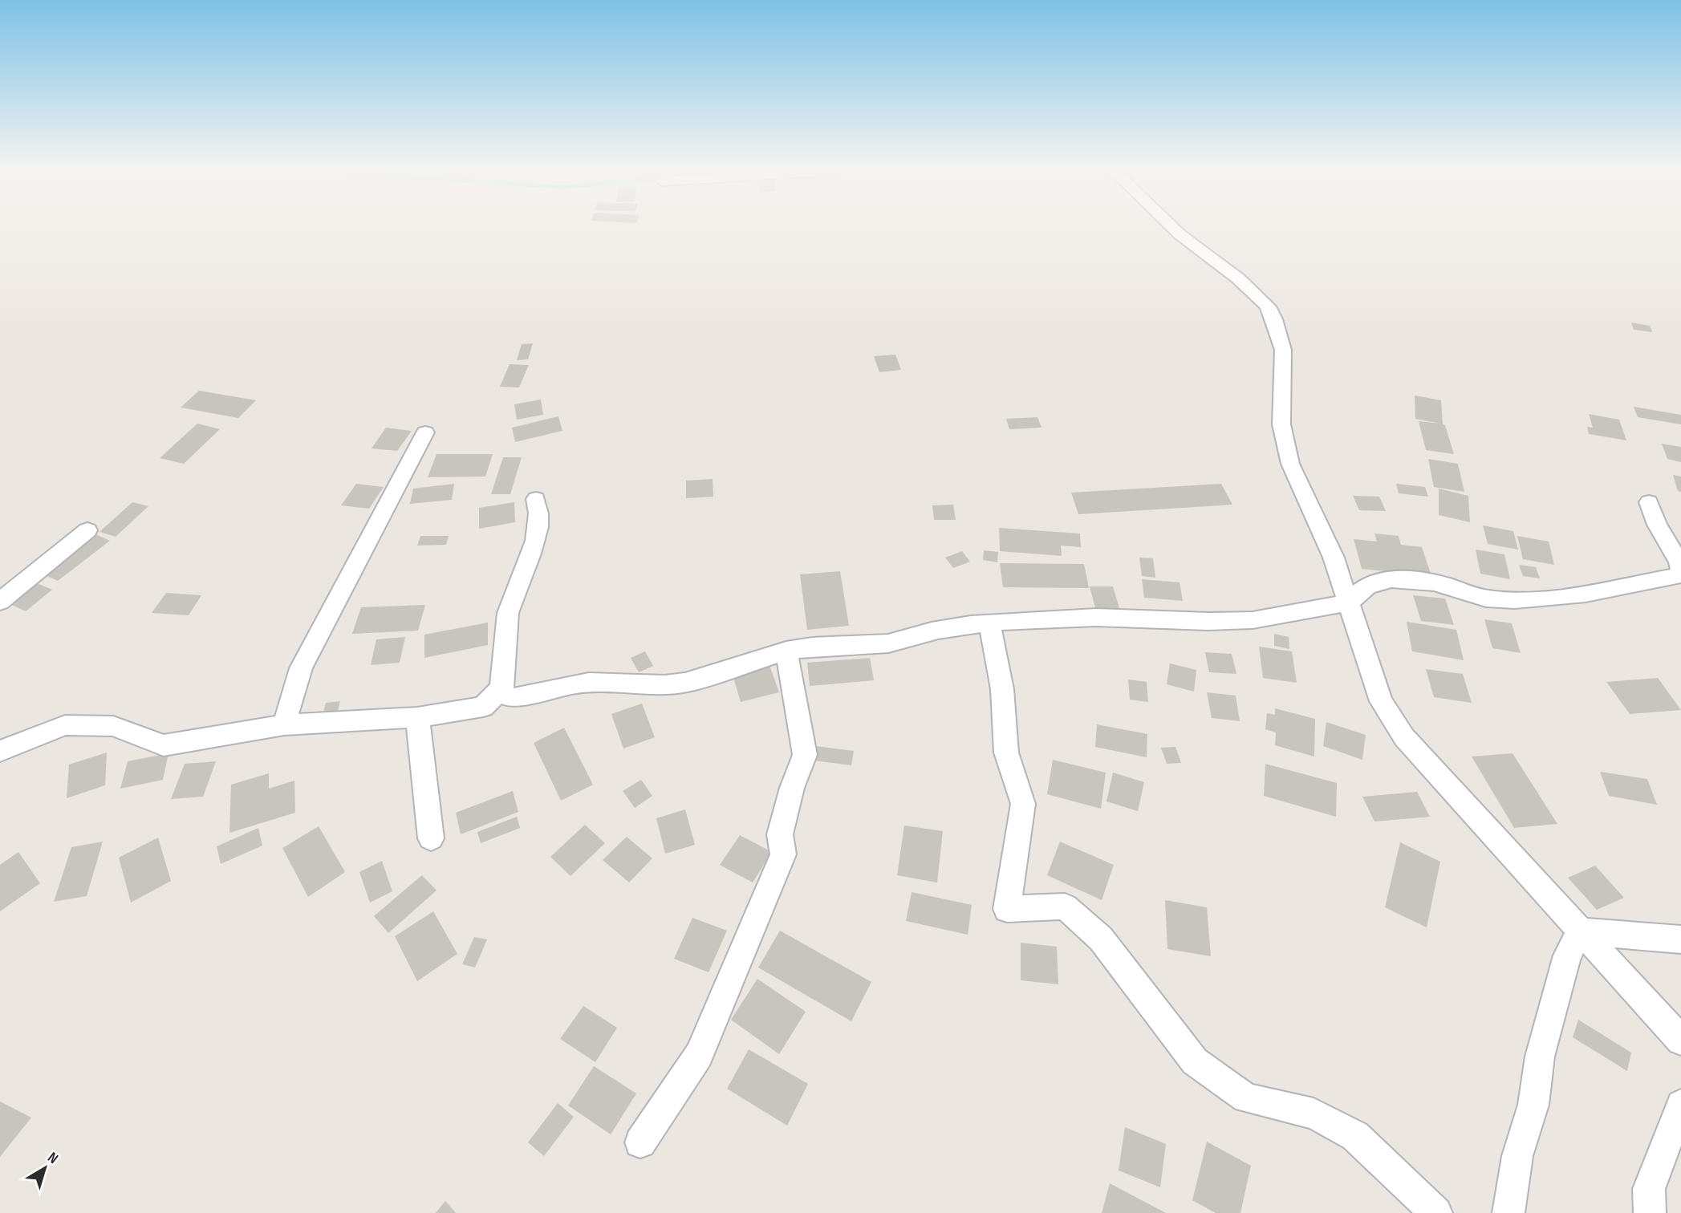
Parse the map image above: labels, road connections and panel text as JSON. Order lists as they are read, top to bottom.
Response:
{
  "north": "top right"
}
